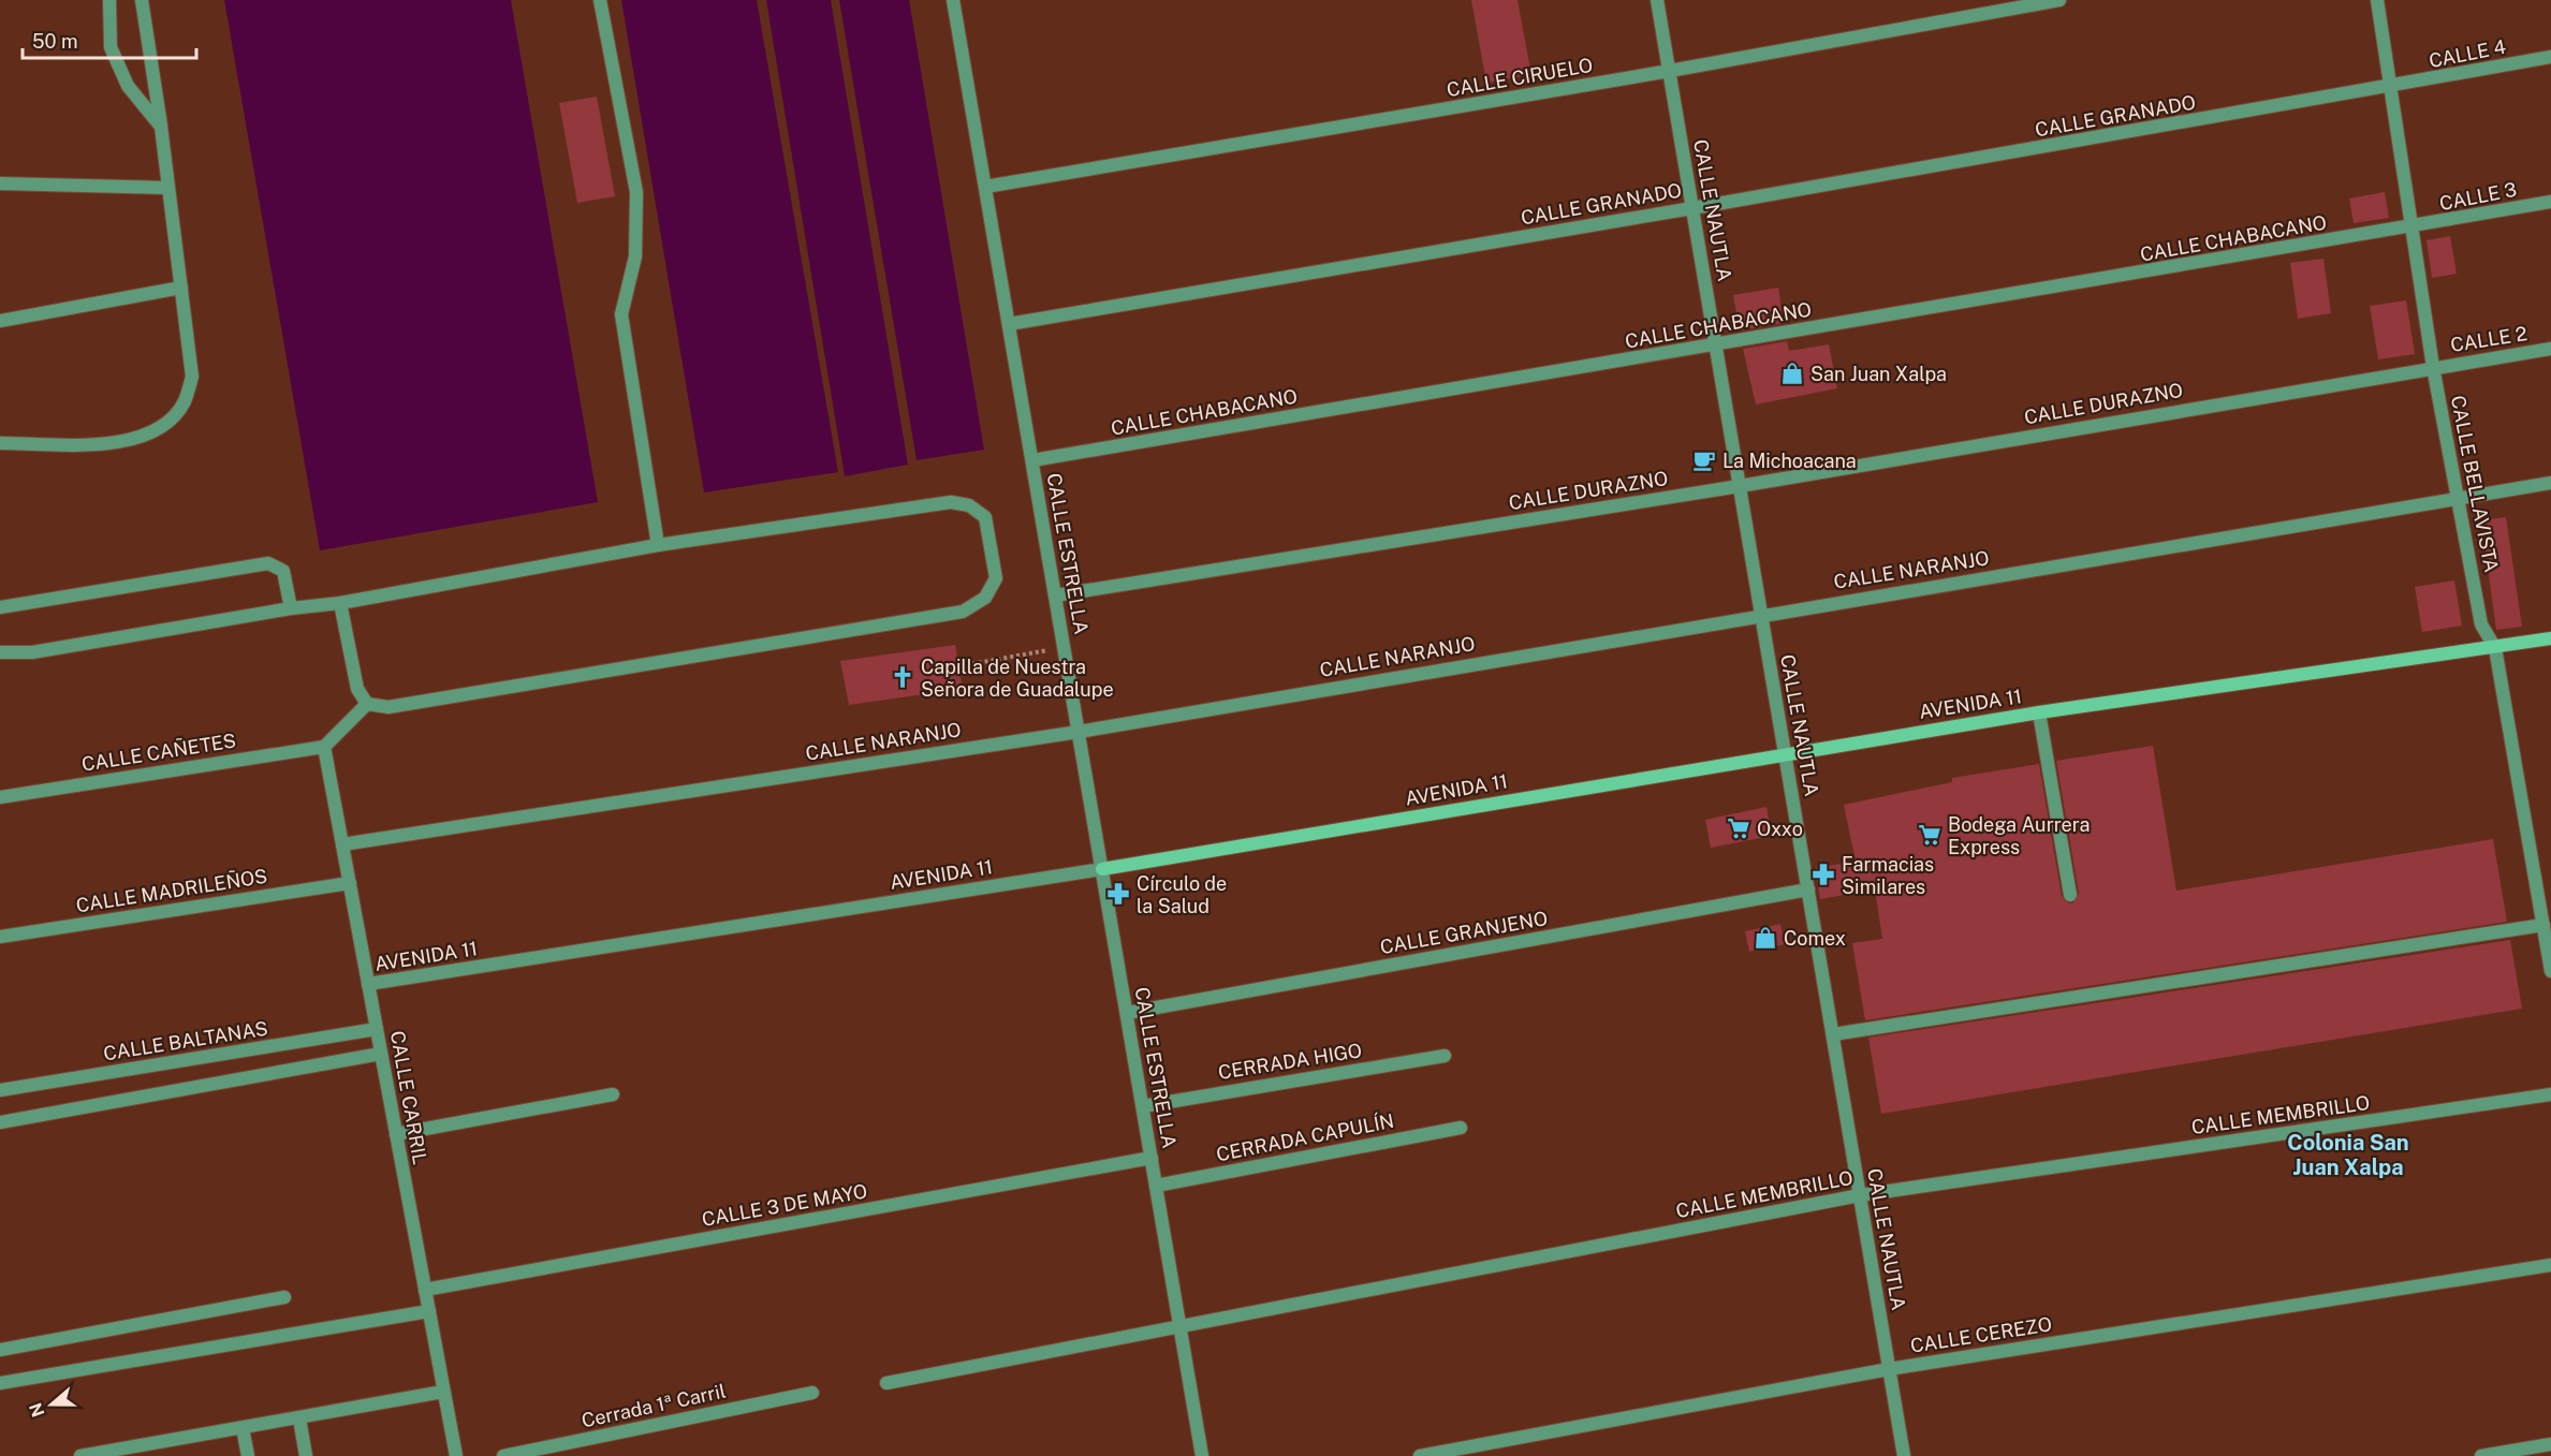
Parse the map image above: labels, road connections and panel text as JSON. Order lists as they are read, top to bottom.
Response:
{
  "streets": {
    "street": [
      "CALLE 4",
      "CALLE CIRUELO",
      "CALLE GRANADO",
      "CALLE 3",
      "CALLE NAUTLA",
      "CALLE CHABACANO",
      "CALLE 2",
      "CALLE DURAZNO",
      "CALLE BELLAVISTA",
      "CALLE ESTRELLA",
      "CALLE NARANJO",
      "AVENIDA 11",
      "CALLE CAÑETES",
      "CALLE MADRILEÑOS",
      "CALLE GRANJENO",
      "CALLE BALTANAS",
      "CERRADA HIGO",
      "CALLE CARRIL",
      "CALLE MEMBRILLO",
      "CERRADA CAPULÍN",
      "CALLE 3 DE MAYO",
      "CALLE CEREZO",
      "Cerrada 1ª Carril"
    ]
  },
  "crossings": [
    ["CALLE 4", "CALLE GRANADO"],
    ["CALLE 4", "CALLE BELLAVISTA"],
    ["CALLE CIRUELO", "CALLE NAUTLA"],
    ["CALLE CIRUELO", "CALLE ESTRELLA"],
    ["CALLE GRANADO", "CALLE NAUTLA"],
    ["CALLE GRANADO", "CALLE BELLAVISTA"],
    ["CALLE GRANADO", "CALLE ESTRELLA"],
    ["CALLE 3", "CALLE CHABACANO"],
    ["CALLE 3", "CALLE BELLAVISTA"],
    ["CALLE NAUTLA", "CALLE CHABACANO"],
    ["CALLE NAUTLA", "CALLE DURAZNO"],
    ["CALLE NAUTLA", "CALLE NARANJO"],
    ["CALLE NAUTLA", "AVENIDA 11"],
    ["CALLE NAUTLA", "CALLE GRANJENO"],
    ["CALLE NAUTLA", "CALLE MEMBRILLO"],
    ["CALLE NAUTLA", "CALLE CEREZO"],
    ["CALLE CHABACANO", "CALLE BELLAVISTA"],
    ["CALLE CHABACANO", "CALLE ESTRELLA"],
    ["CALLE 2", "CALLE DURAZNO"],
    ["CALLE 2", "CALLE BELLAVISTA"],
    ["CALLE DURAZNO", "CALLE BELLAVISTA"],
    ["CALLE DURAZNO", "CALLE ESTRELLA"],
    ["CALLE BELLAVISTA", "CALLE NARANJO"],
    ["CALLE BELLAVISTA", "AVENIDA 11"],
    ["CALLE ESTRELLA", "CALLE NARANJO"],
    ["CALLE ESTRELLA", "AVENIDA 11"],
    ["CALLE ESTRELLA", "CALLE GRANJENO"],
    ["CALLE ESTRELLA", "CERRADA HIGO"],
    ["CALLE ESTRELLA", "CALLE MEMBRILLO"],
    ["CALLE ESTRELLA", "CERRADA CAPULÍN"],
    ["CALLE ESTRELLA", "CALLE 3 DE MAYO"],
    ["CALLE NARANJO", "CALLE CARRIL"],
    ["AVENIDA 11", "CALLE CARRIL"],
    ["CALLE CAÑETES", "CALLE CARRIL"],
    ["CALLE MADRILEÑOS", "CALLE CARRIL"],
    ["CALLE BALTANAS", "CALLE CARRIL"],
    ["CALLE CARRIL", "CALLE 3 DE MAYO"]
  ],
  "districts": ["Colonia San Juan Xalpa"],
  "places": {
    "shop": ["San Juan Xalpa", "Comex"],
    "cafe": ["La Michoacana"],
    "church": ["Capilla de Nuestra Señora de Guadalupe"],
    "supermarket": ["Oxxo", "Bodega Aurrera Express"],
    "pharmacy": ["Farmacias Similares", "Círculo de la Salud"]
  },
  "scale_bar": "50 m",
  "north": "left"
}
